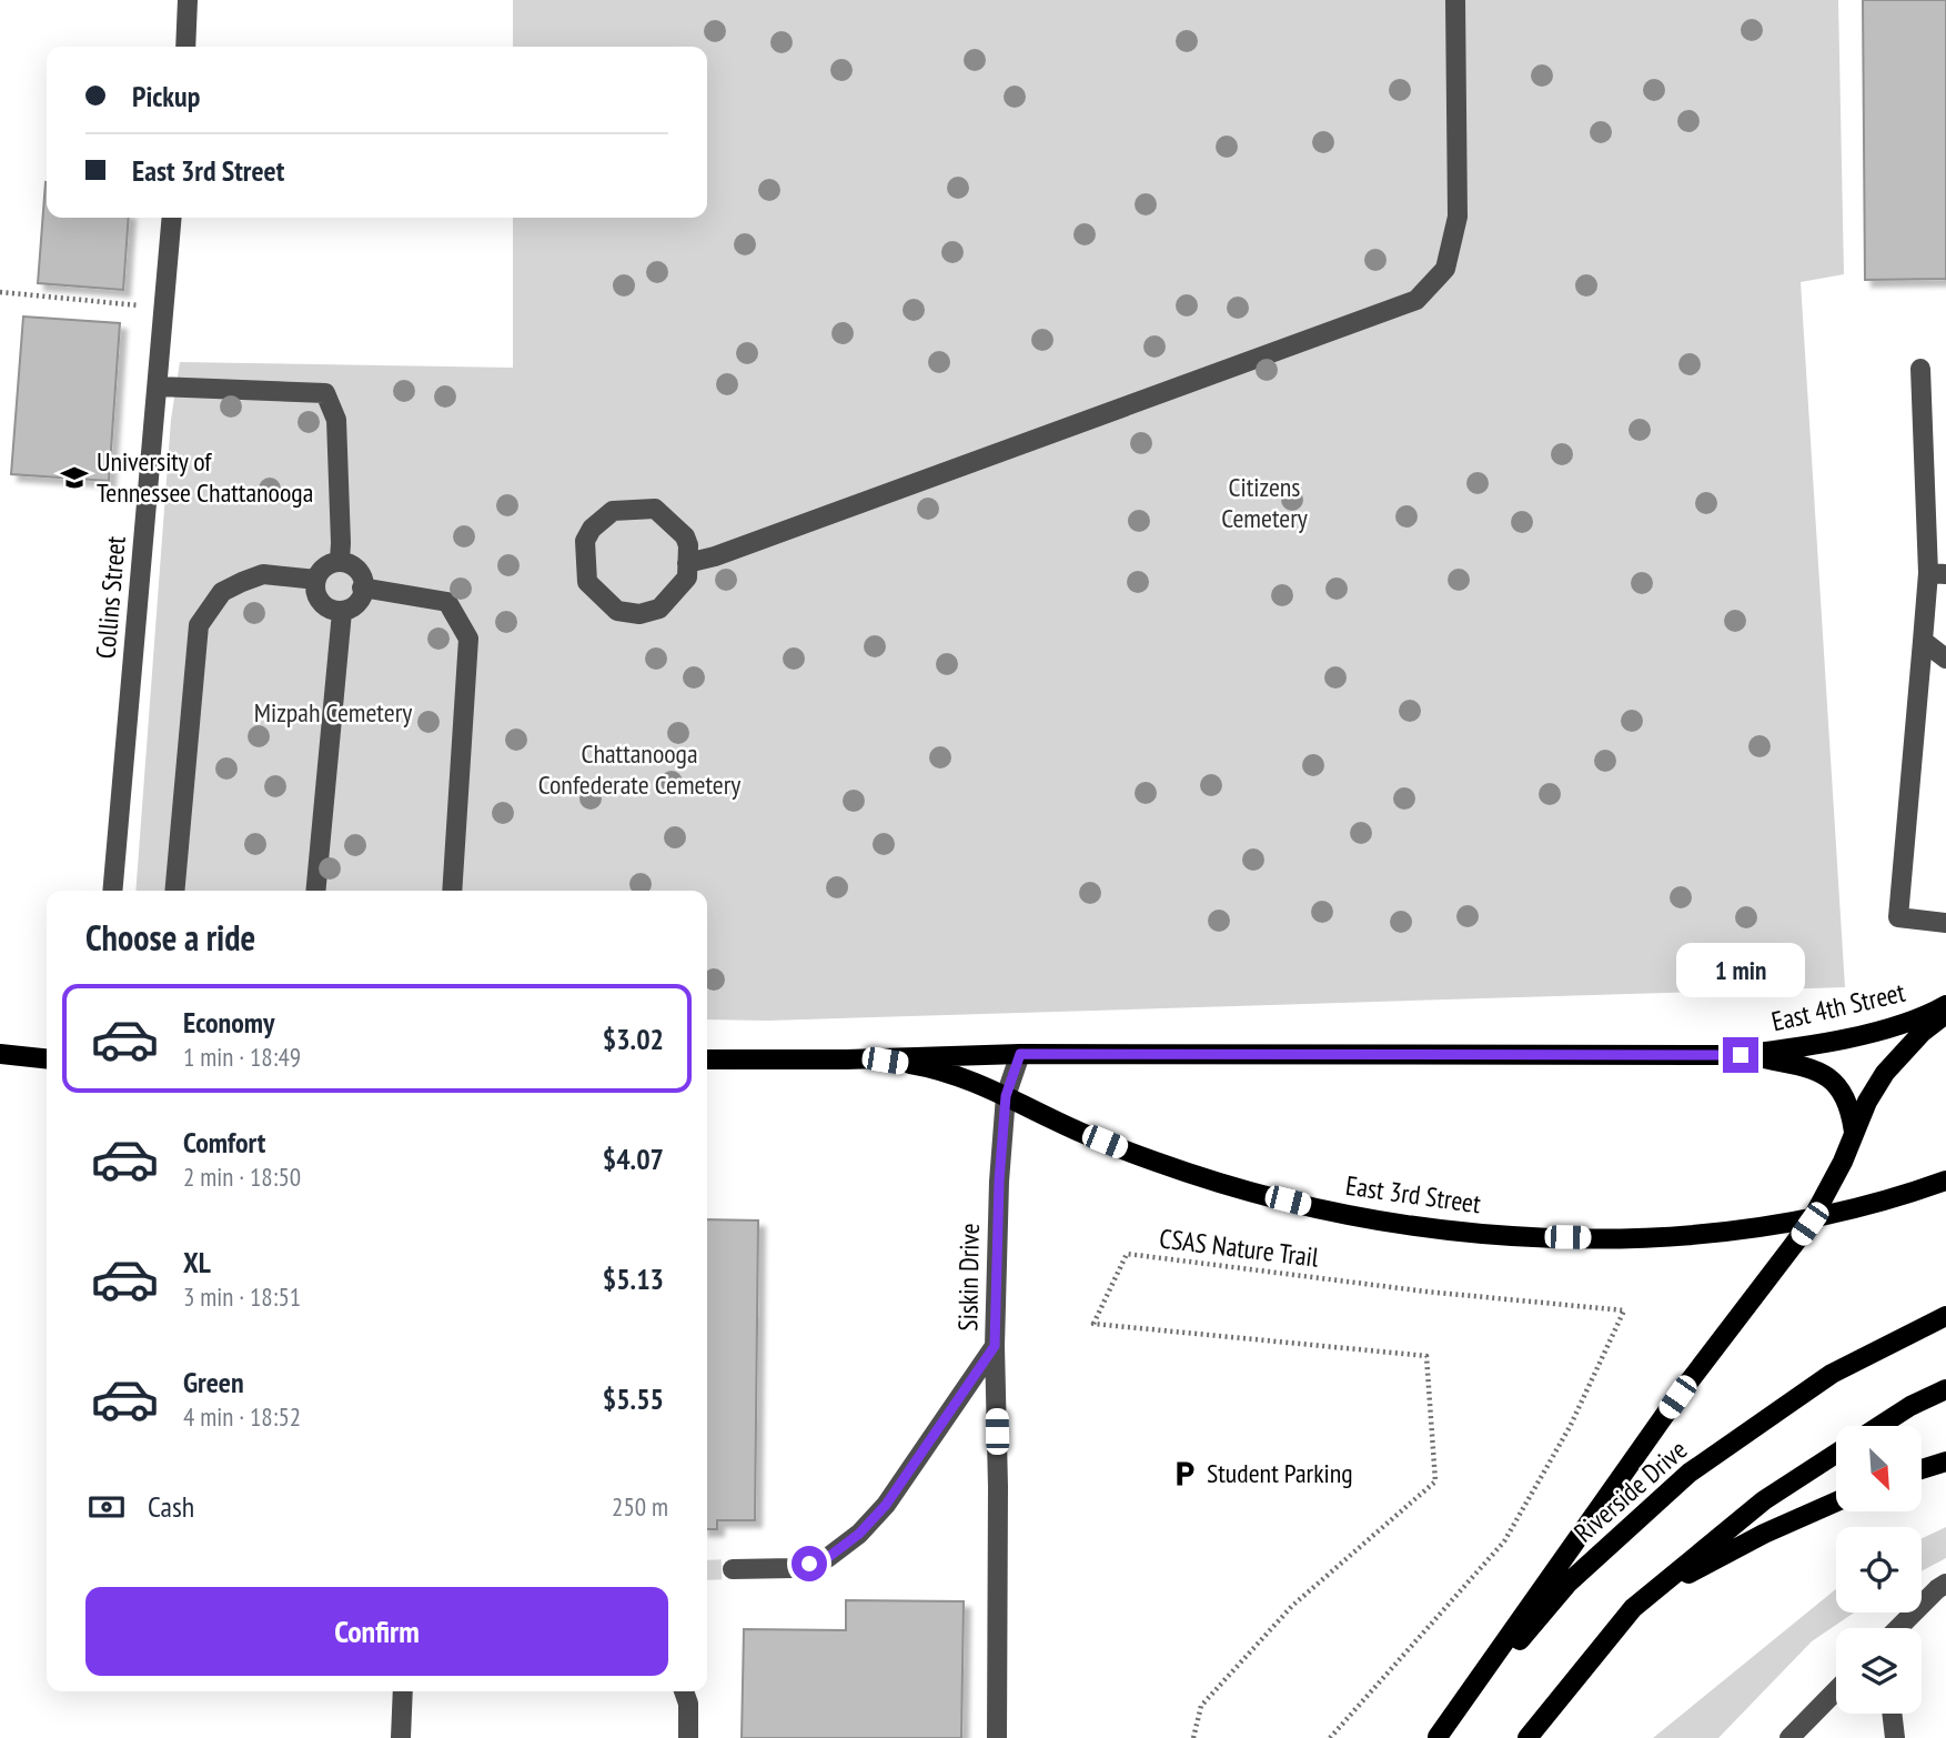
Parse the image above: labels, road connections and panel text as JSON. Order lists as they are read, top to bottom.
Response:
{
  "streets": {
    "main road": ["East 4th Street", "East 3rd Street", "Riverside Drive"],
    "street": ["Collins Street", "Siskin Drive"],
    "path": ["CSAS Nature Trail"]
  },
  "crossings": [
    ["East 4th Street", "East 3rd Street"],
    ["East 3rd Street", "Siskin Drive"]
  ],
  "parks": ["Citizens Cemetery", "Mizpah Cemetery", "Chattanooga Confederate Cemetery"],
  "places": {
    "school or university": ["University of Tennessee Chattanooga"],
    "parking": ["Student Parking"]
  },
  "north": "bottom right",
  "page": {
    "banner": ["Pickup", "East 3rd Street"],
    "heading": "Choose a ride",
    "bubble": "1 min",
    "list": [
      {
        "name": "Economy",
        "note": "1 min · 18:49",
        "value": "$3.02"
      },
      {
        "name": "Comfort",
        "note": "2 min · 18:50",
        "value": "$4.07"
      },
      {
        "name": "XL",
        "note": "3 min · 18:51",
        "value": "$5.13"
      },
      {
        "name": "Green",
        "note": "4 min · 18:52",
        "value": "$5.55"
      }
    ],
    "pay": ["Cash", "250 m"],
    "buttons": "Confirm"
  }
}
